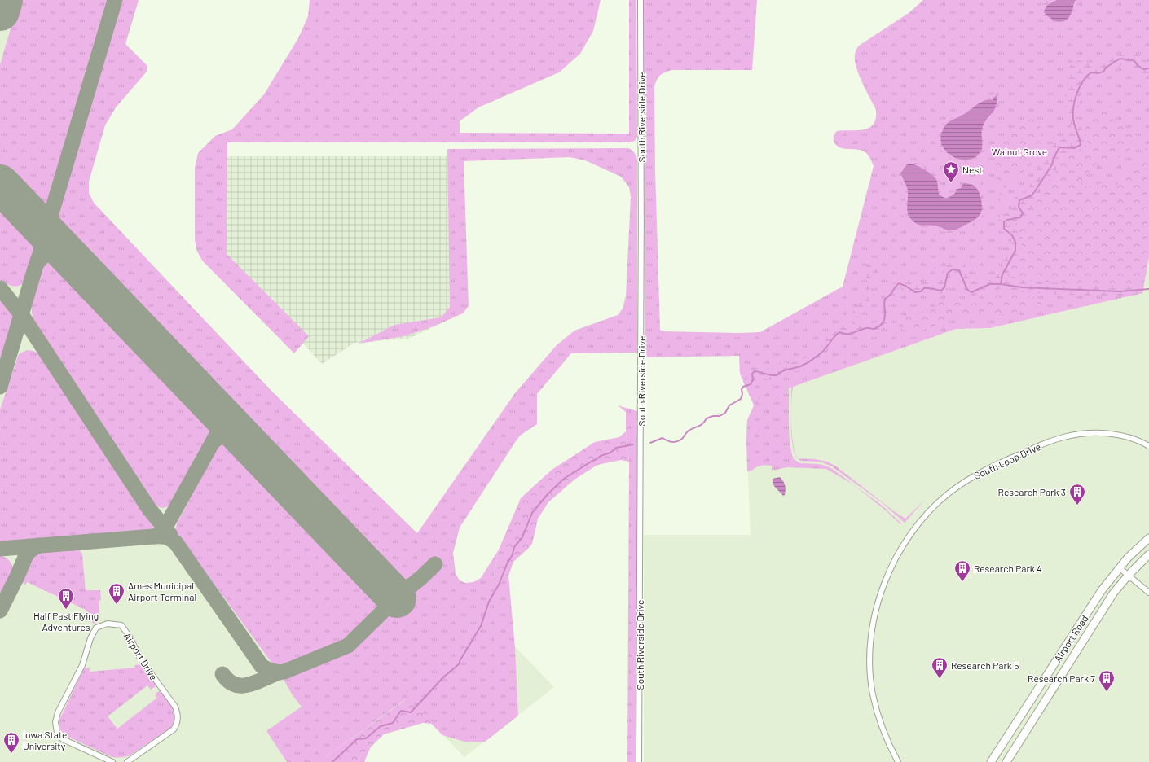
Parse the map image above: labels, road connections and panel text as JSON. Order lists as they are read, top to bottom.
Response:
{
  "streets": {
    "main road": ["Airport Road"],
    "street": ["South Riverside Drive", "South Loop Drive", "Airport Drive"]
  },
  "parks": ["Walnut Grove"],
  "places": {
    "place": ["Nest"],
    "building": [
      "Research Park 3",
      "Research Park 4",
      "Ames Municipal Airport Terminal",
      "Half Past Flying Adventures",
      "Research Park 5",
      "Research Park 7",
      "Iowa State University"
    ]
  }
}
